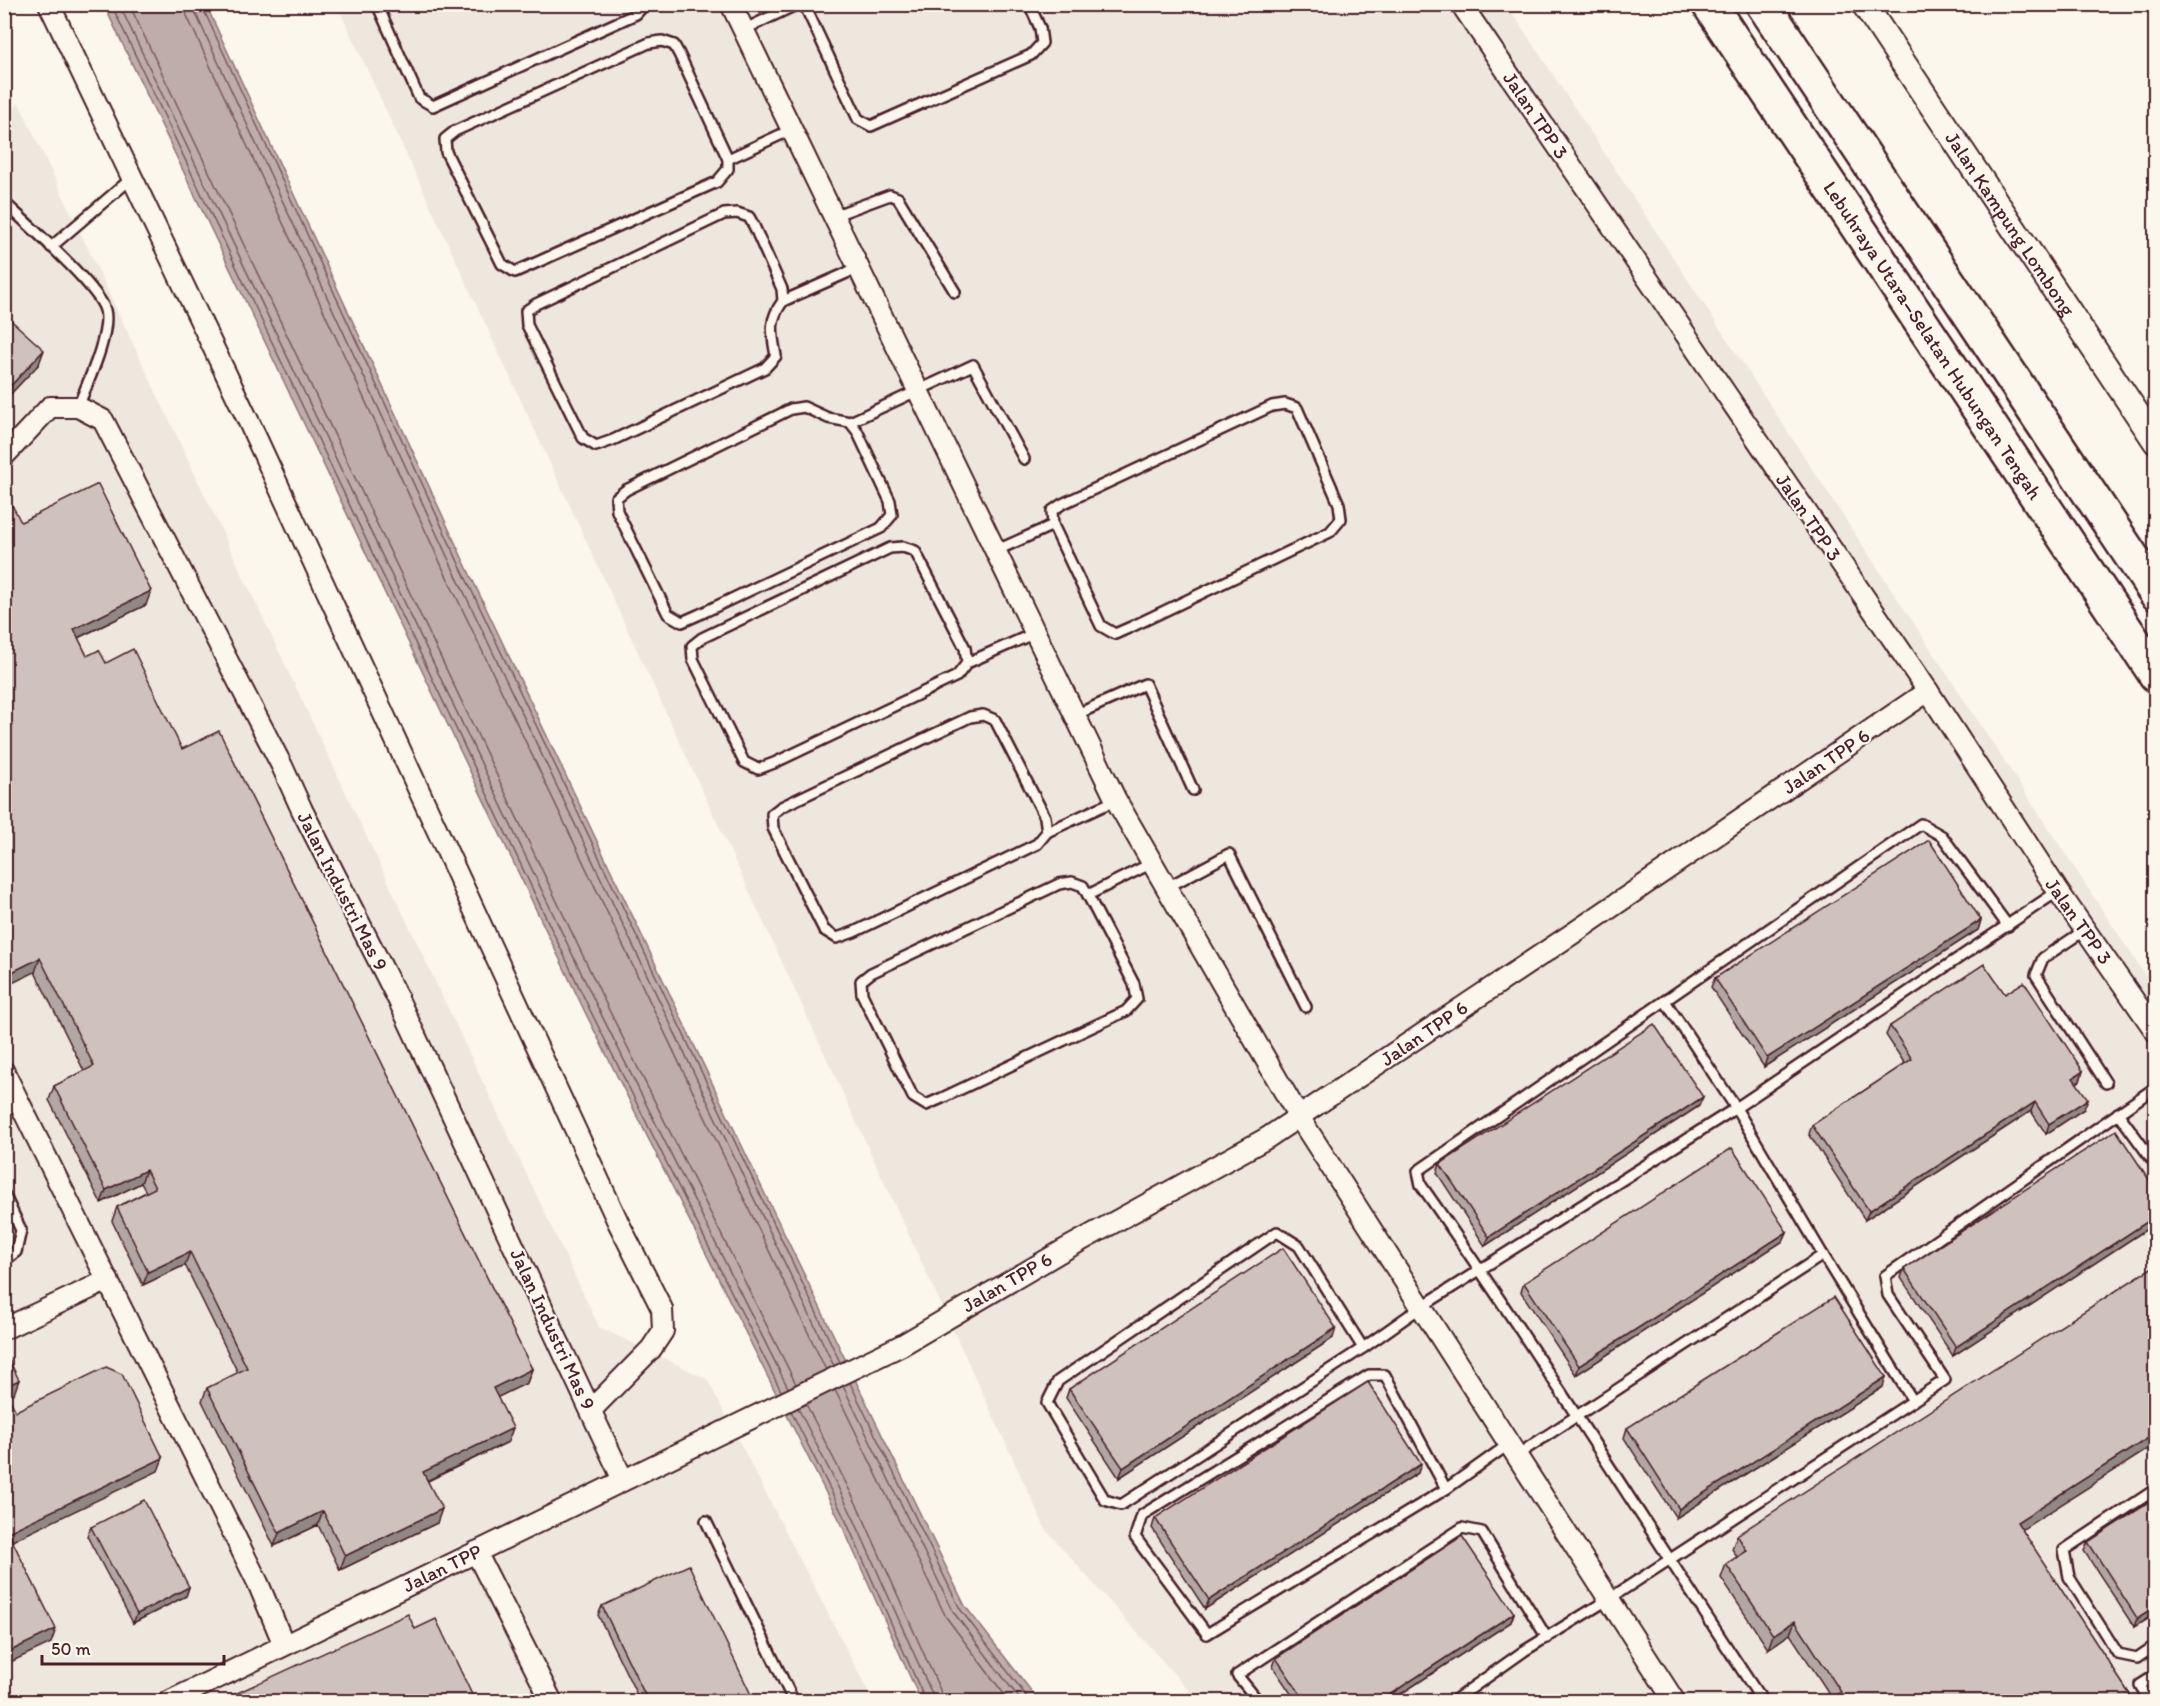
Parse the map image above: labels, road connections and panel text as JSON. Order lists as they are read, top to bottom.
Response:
{
  "streets": {
    "highway": ["Lebuhraya Utara–Selatan Hubungan Tengah"],
    "street": [
      "Jalan TPP 3",
      "Jalan Kampung Lombong",
      "Jalan TPP 6",
      "Jalan Industri Mas 9",
      "Jalan TPP"
    ]
  },
  "crossings": [
    ["Jalan TPP 3", "Jalan TPP 6"],
    ["Jalan TPP 6", "Jalan TPP"],
    ["Jalan Industri Mas 9", "Jalan TPP"]
  ],
  "scale_bar": "50 m"
}
